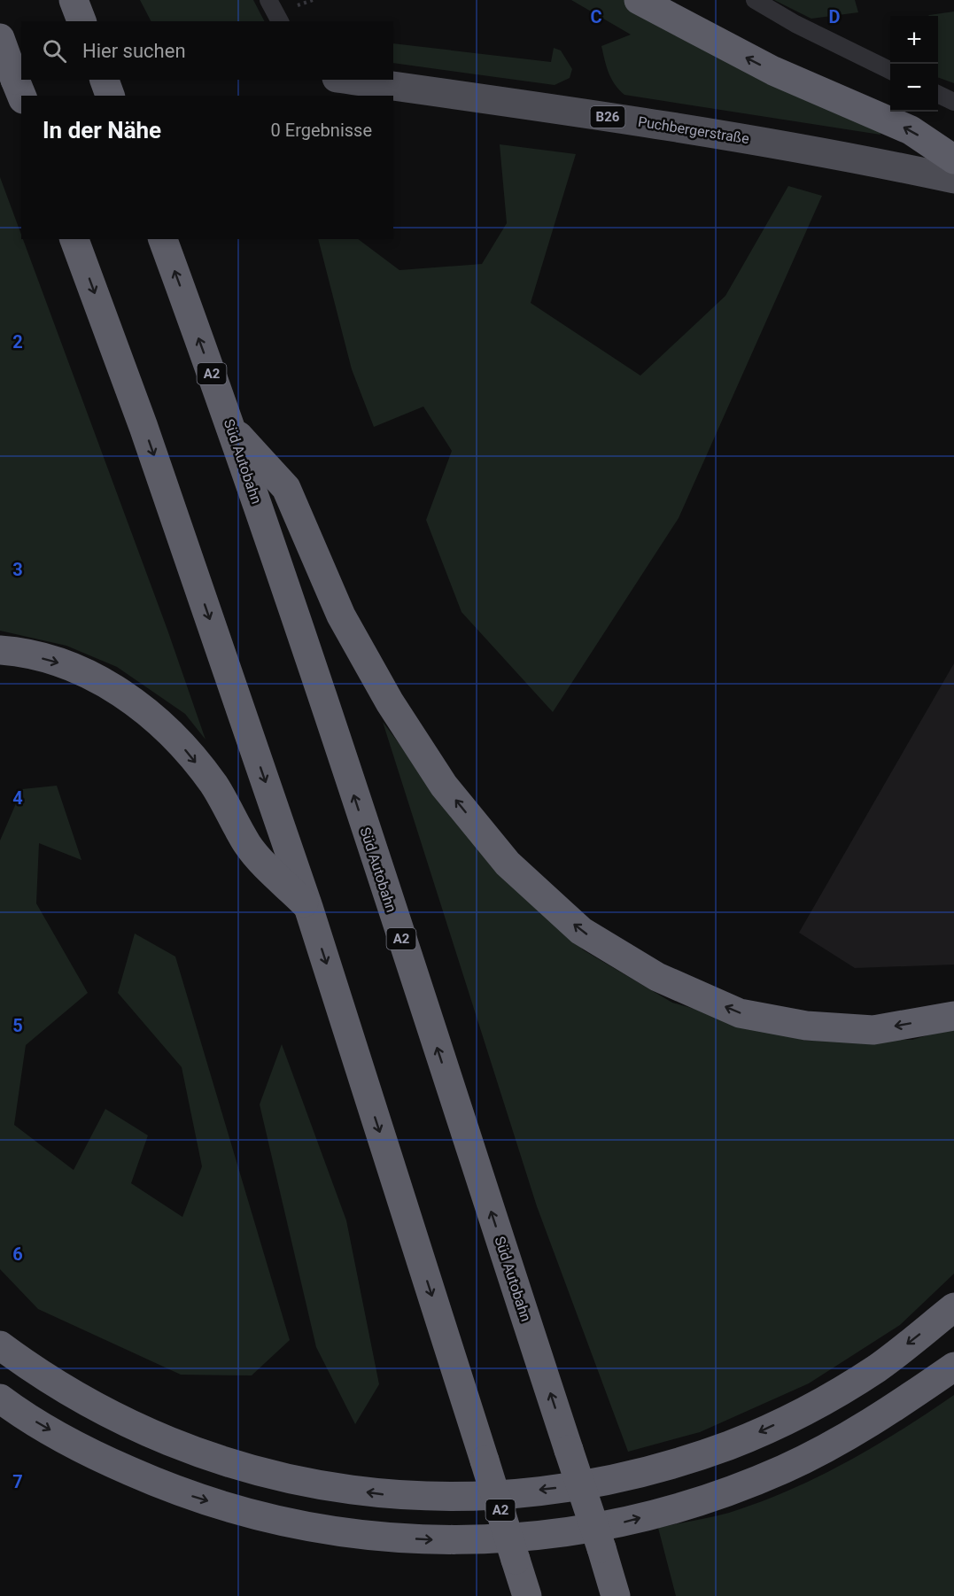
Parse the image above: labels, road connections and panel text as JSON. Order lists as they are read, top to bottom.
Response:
{
  "streets": {
    "highway": ["A2", "Süd Autobahn"],
    "main road": ["B26", "Puchbergerstraße"]
  },
  "page": {
    "map_buttons": ["+", "−"],
    "search": "Hier suchen",
    "heading": ["In der Nähe", "0 Ergebnisse"]
  },
  "grid": {
    "columns": ["C", "D"],
    "rows": [
      "2",
      "3",
      "4",
      "5",
      "6",
      "7"
    ]
  }
}
